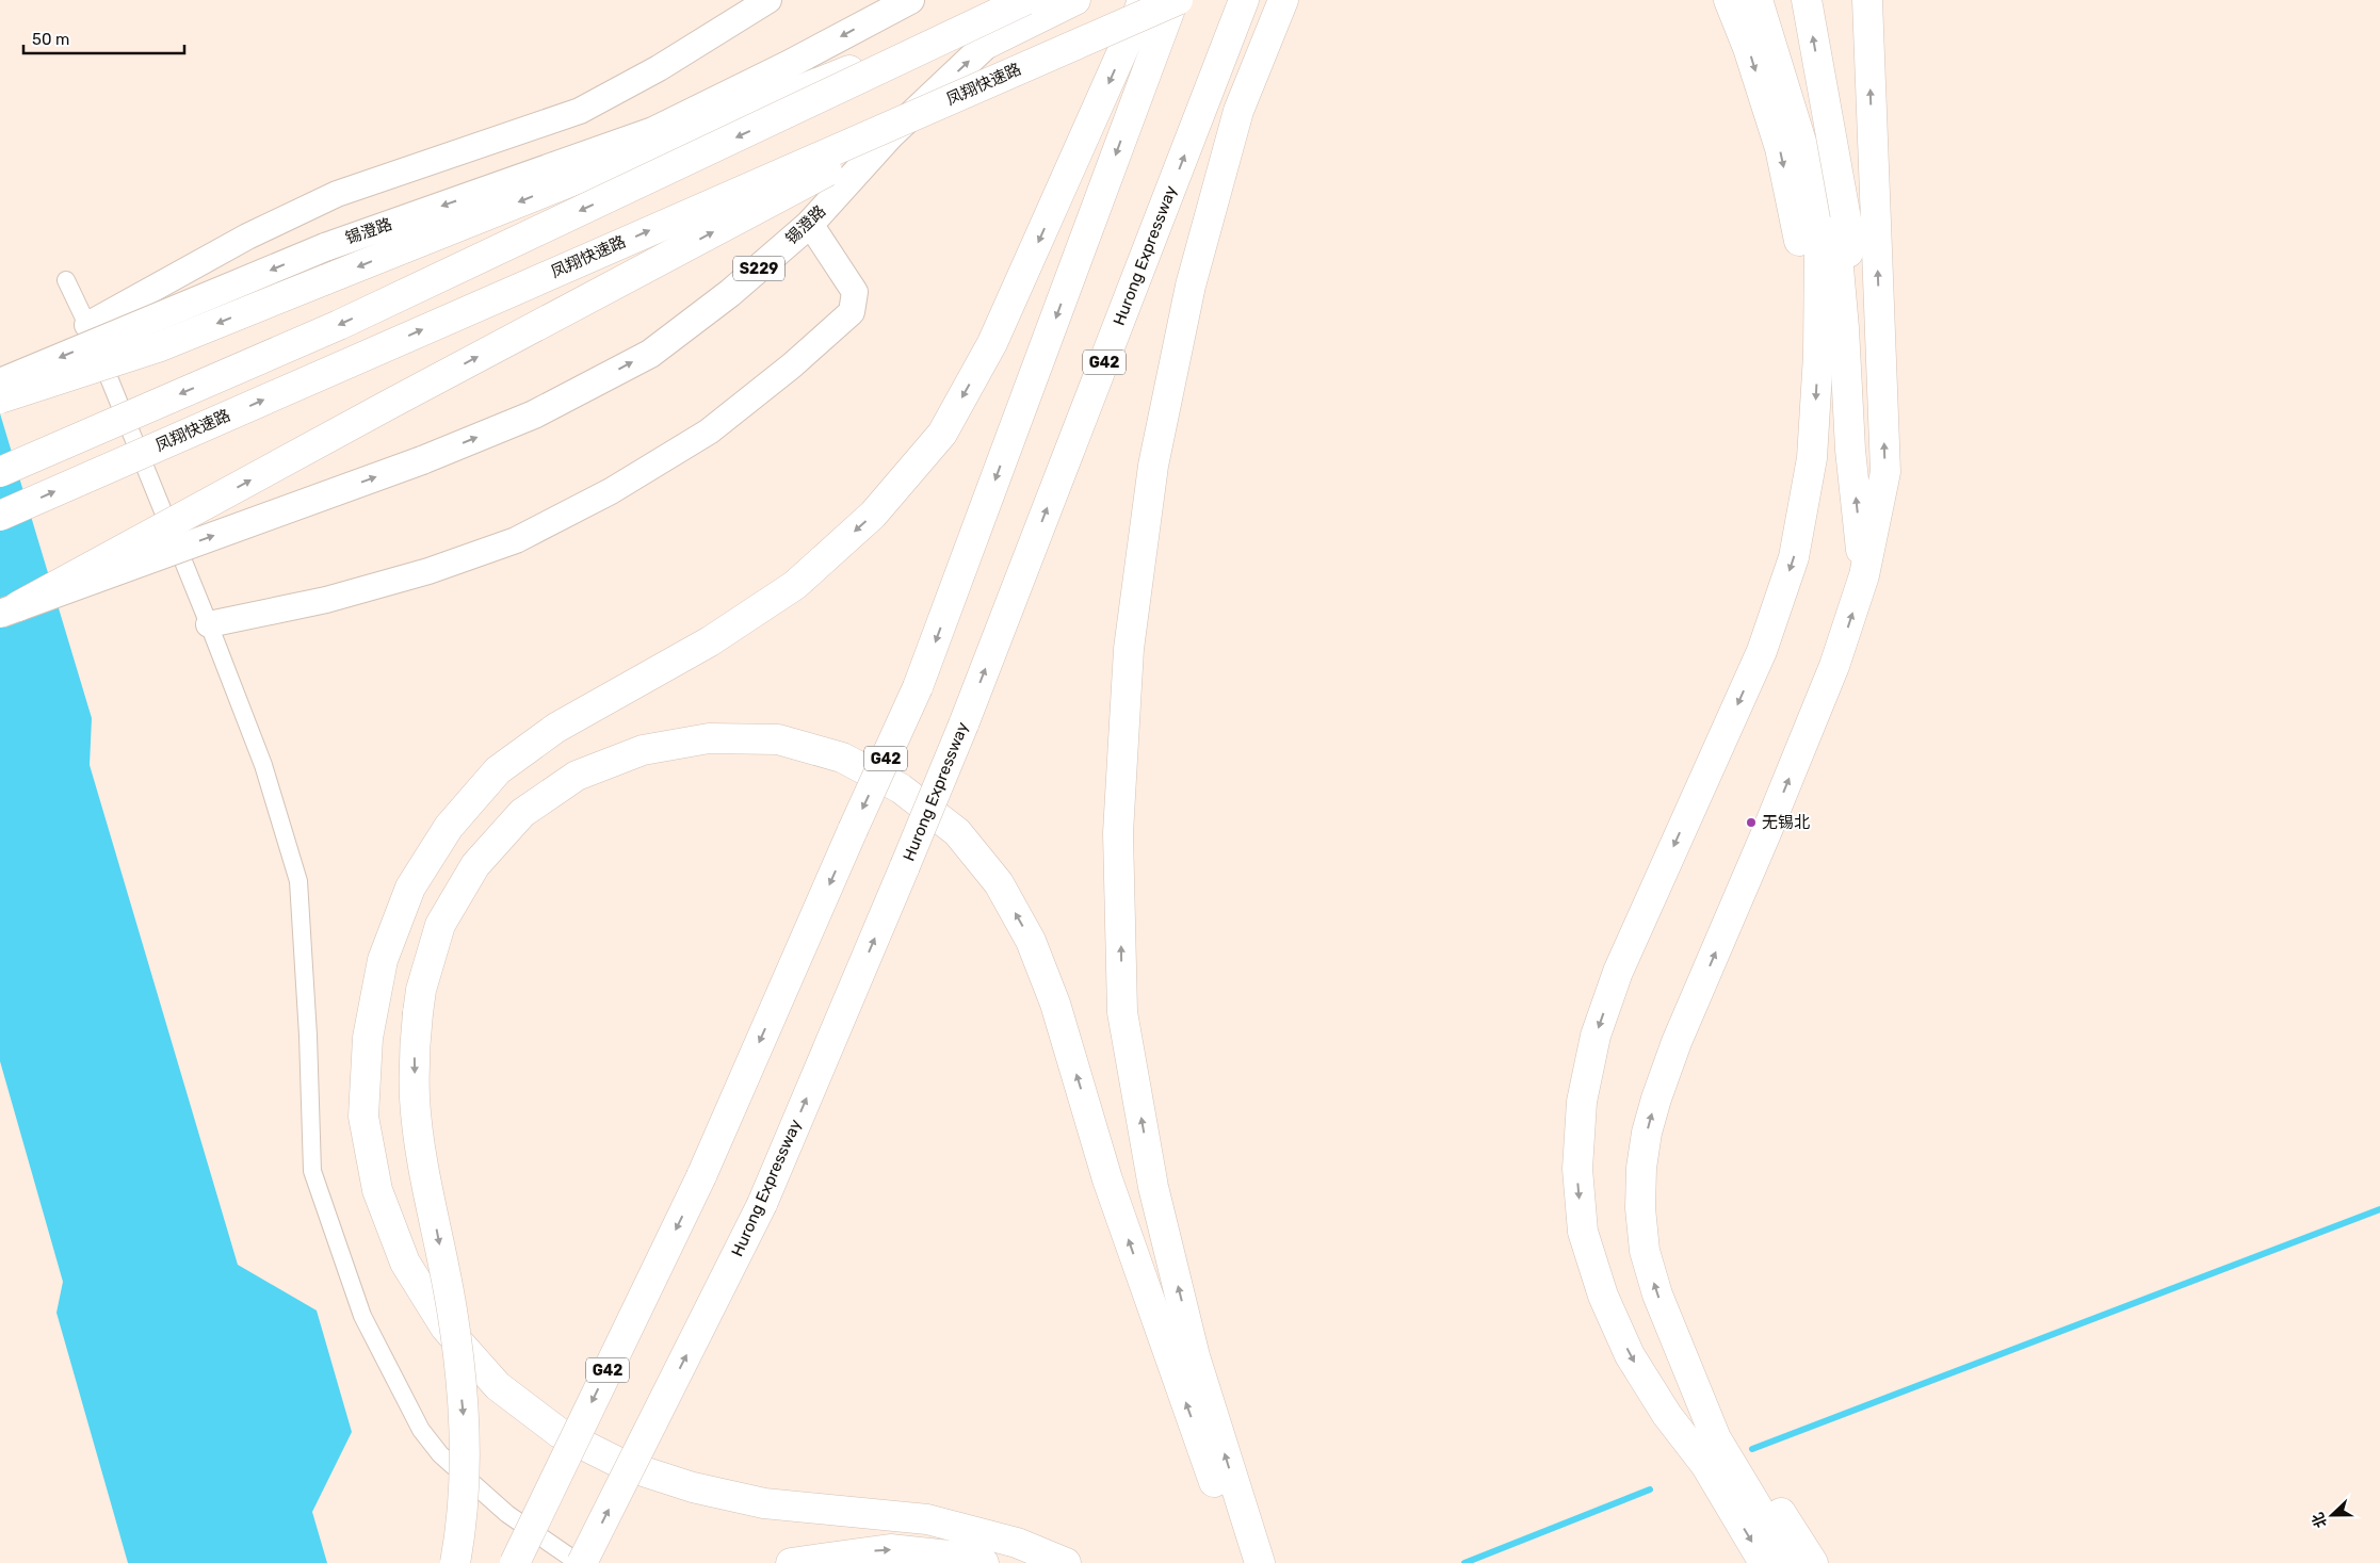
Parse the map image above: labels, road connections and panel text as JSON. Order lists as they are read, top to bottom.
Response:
{
  "streets": {
    "highway": ["凤翔快速路", "Hurong Expressway", "G42"],
    "main road": ["锡澄路", "S229"]
  },
  "crossings": [
    ["凤翔快速路", "G42"]
  ],
  "places": ["无锡北"],
  "scale_bar": "50 m",
  "north": "left"
}
